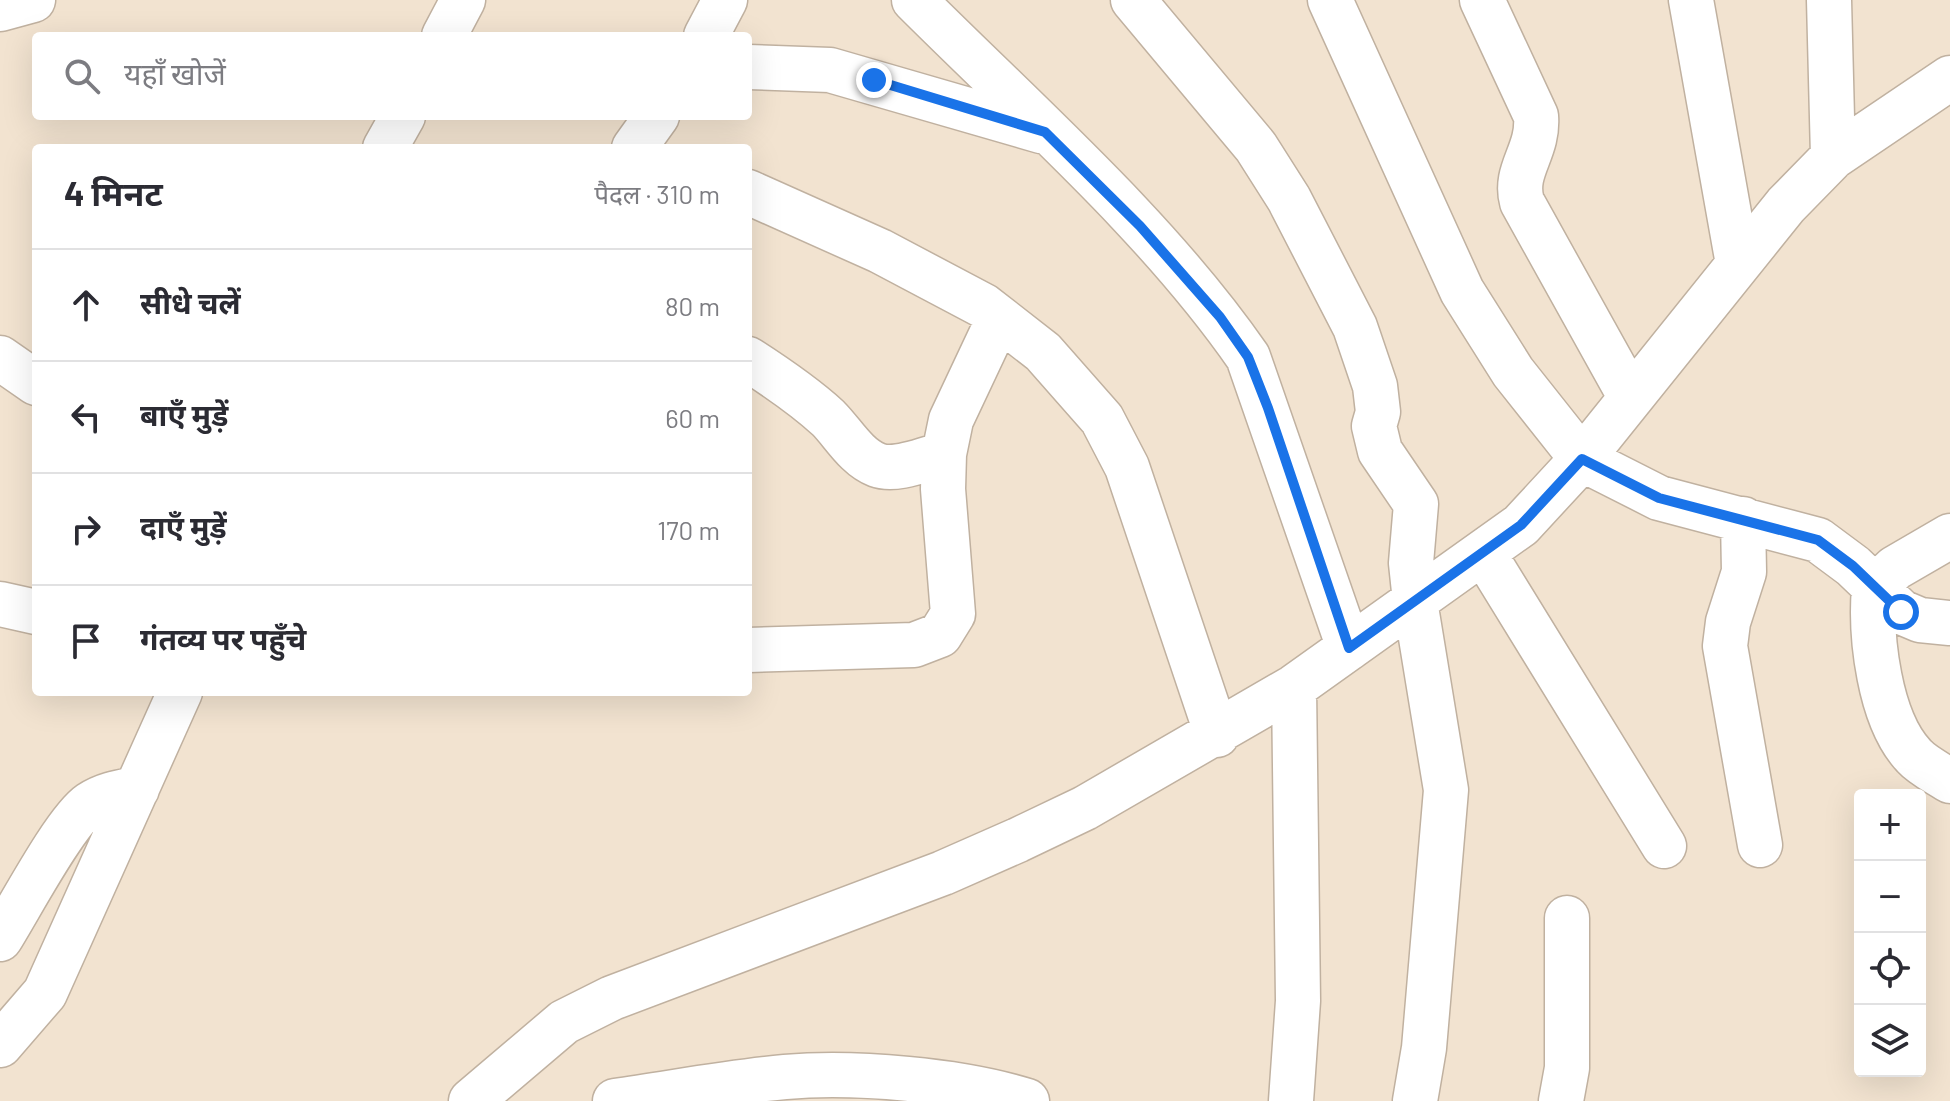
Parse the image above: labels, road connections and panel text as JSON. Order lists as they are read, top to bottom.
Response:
{
  "page": {
    "search": "यहाँ खोजें",
    "heading": ["4 मिनट", "पैदल · 310 m"],
    "list": [
      ["सीधे चलें", "80 m"],
      ["बाएँ मुड़ें", "60 m"],
      ["दाएँ मुड़ें", "170 m"],
      "गंतव्य पर पहुँचे"
    ],
    "map_buttons": ["+", "−"]
  }
}
